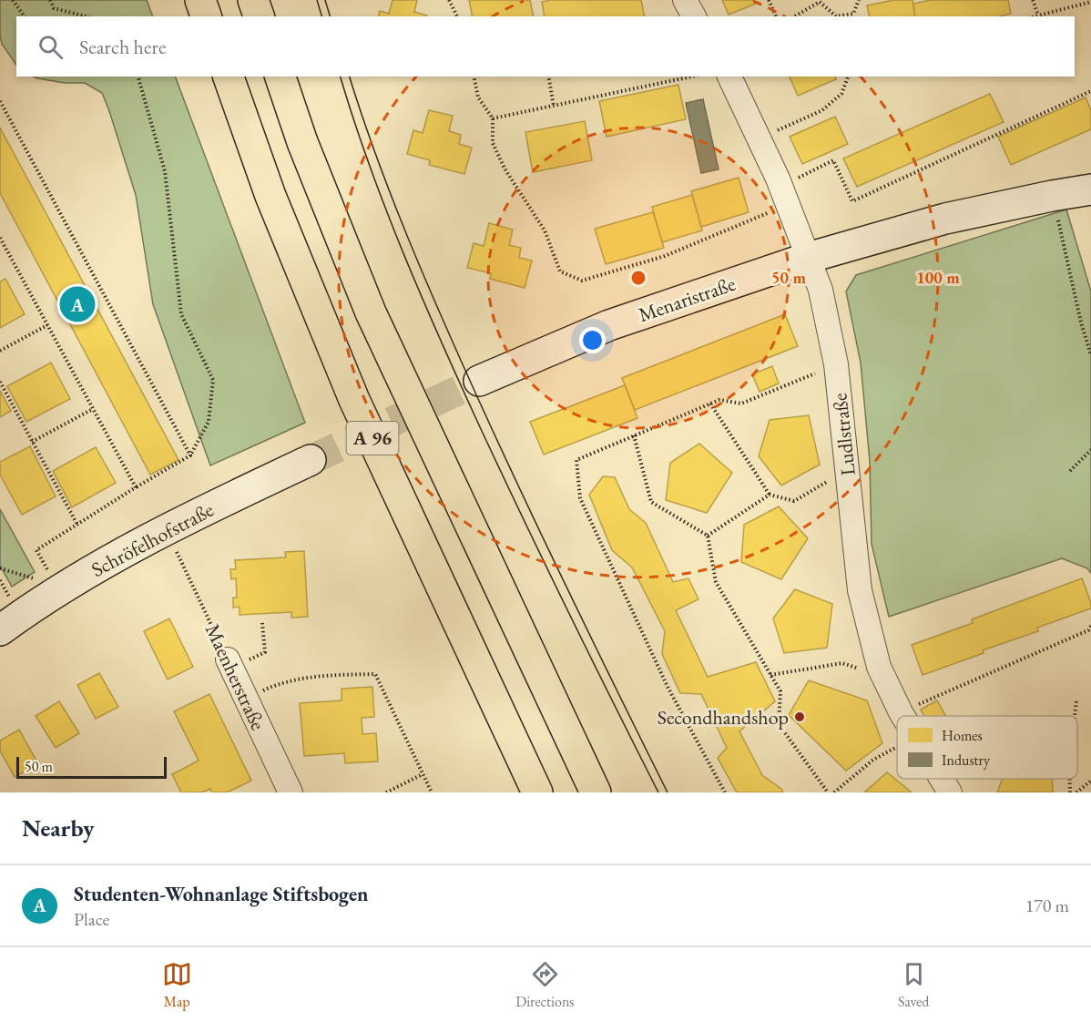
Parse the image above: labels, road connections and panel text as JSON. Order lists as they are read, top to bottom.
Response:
{
  "streets": {
    "highway": ["A 96"],
    "street": [
      "Menaristraße",
      "Ludlstraße",
      "Schröfelhofstraße",
      "Maenherstraße"
    ]
  },
  "crossings": [
    ["Menaristraße", "Ludlstraße"]
  ],
  "places": ["Secondhandshop"],
  "legend": ["Homes", "Industry"],
  "scale_bar": "50 m",
  "page": {
    "search": "Search here",
    "pins": "A",
    "scale": "50 m",
    "heading": "Nearby",
    "list": [
      {
        "mark": "A",
        "name": "Studenten-Wohnanlage Stiftsbogen",
        "note": "Place",
        "value": "170 m"
      }
    ],
    "nav": ["Map", "Directions", "Saved"]
  },
  "rings": ["50 m", "100 m"]
}
